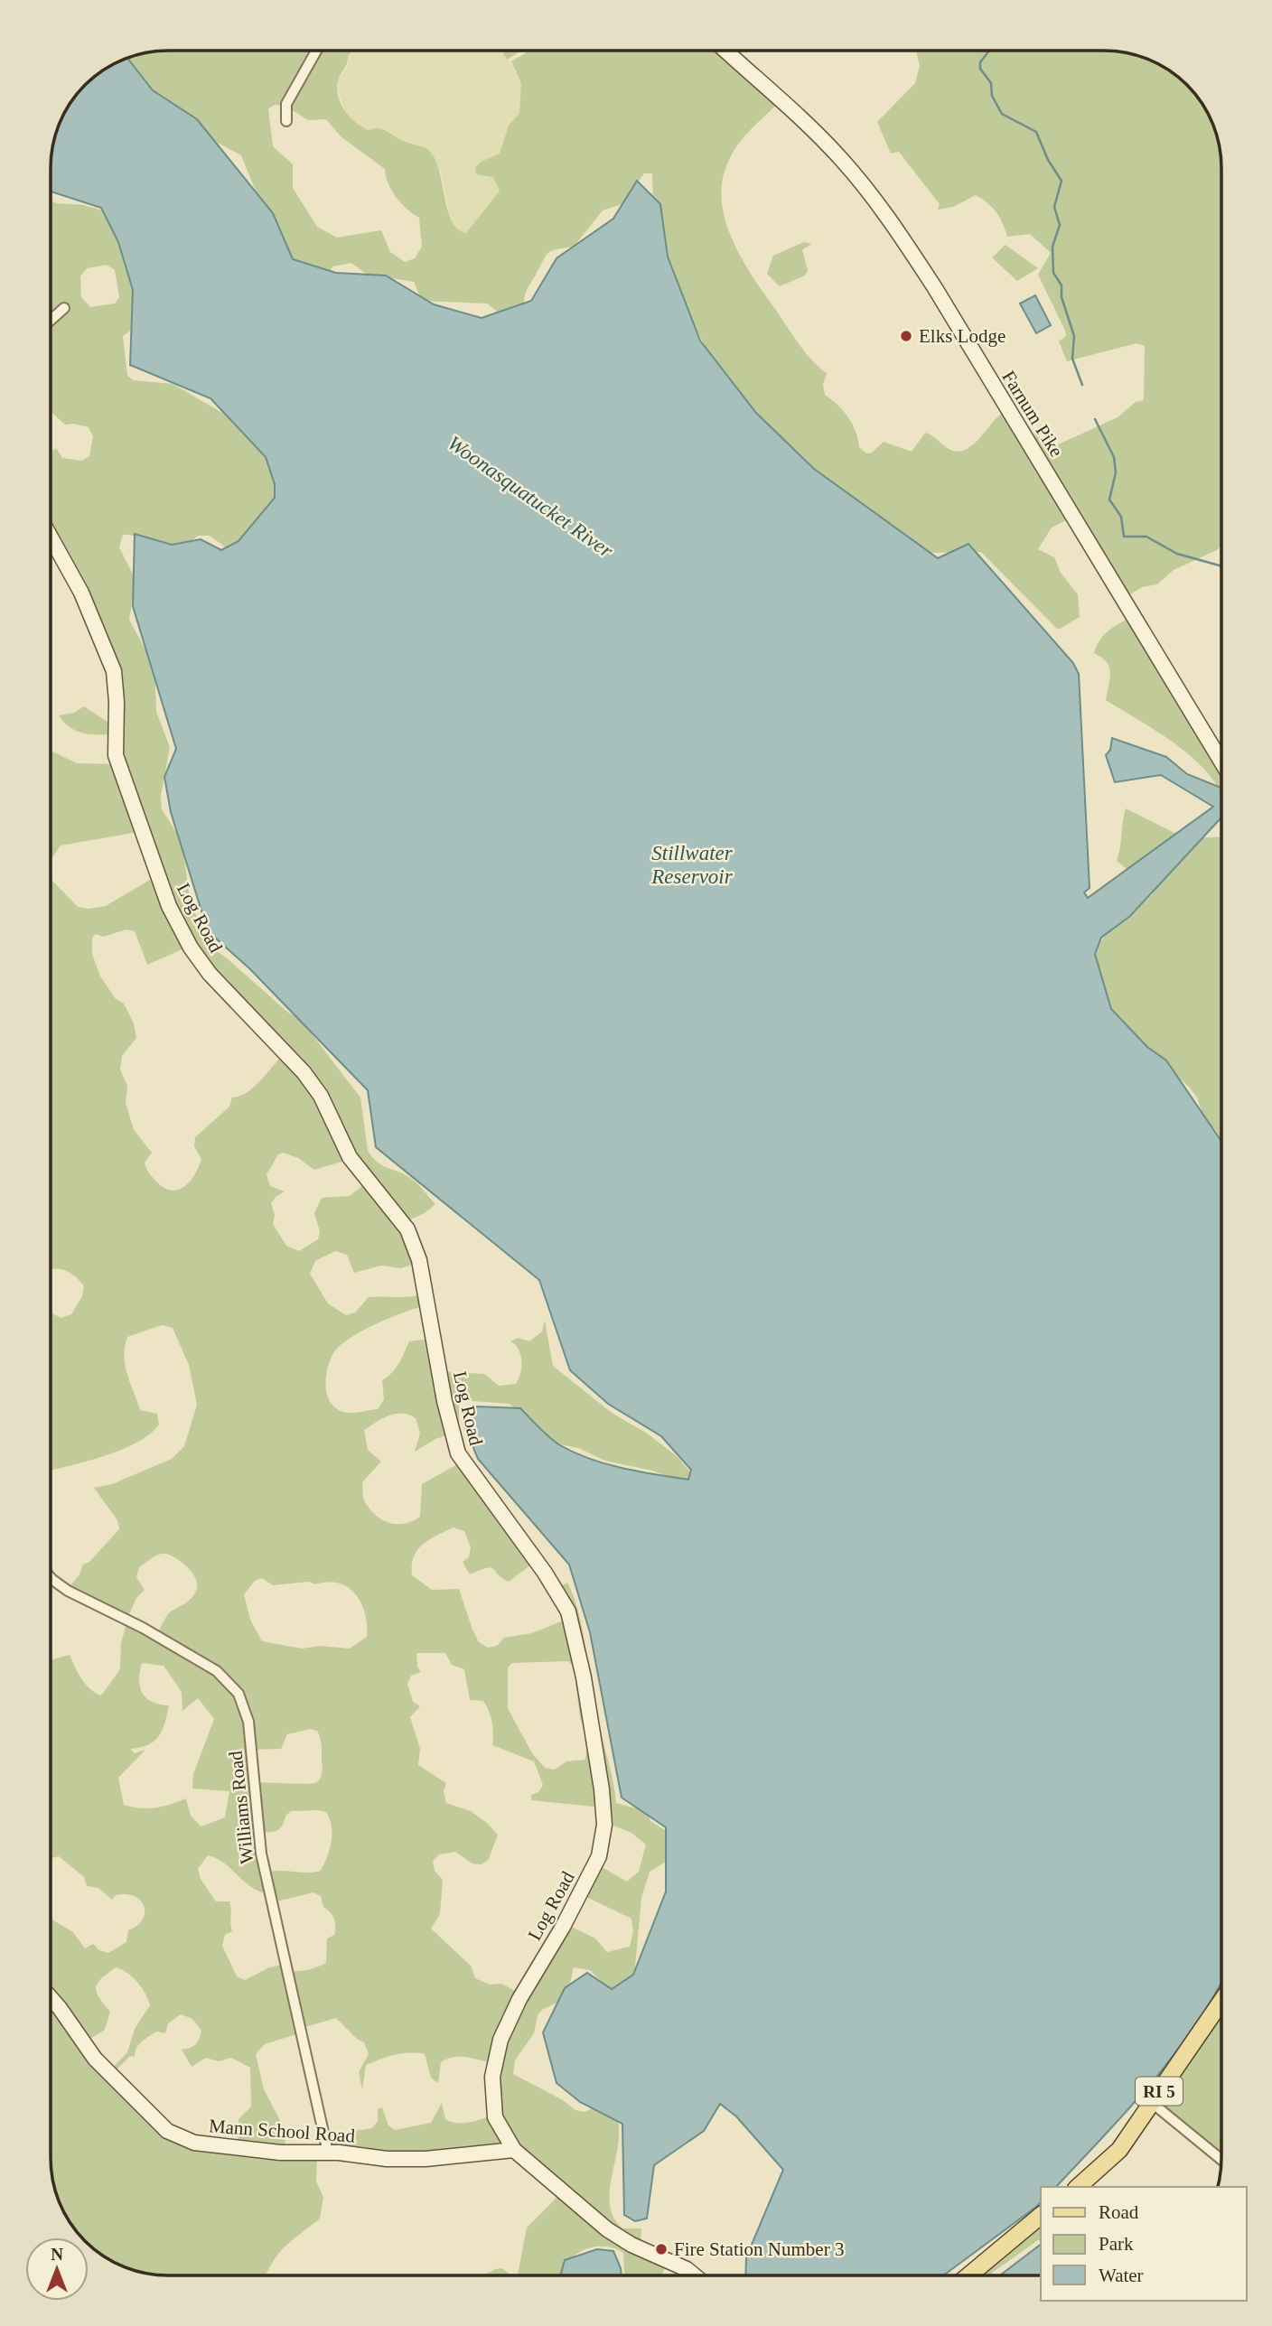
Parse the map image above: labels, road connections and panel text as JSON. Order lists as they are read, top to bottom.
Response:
{
  "streets": {
    "main road": ["RI 5"],
    "street": [
      "Farnum Pike",
      "Log Road",
      "Williams Road",
      "Mann School Road"
    ]
  },
  "crossings": [
    ["Log Road", "Mann School Road"],
    ["Williams Road", "Mann School Road"]
  ],
  "water": ["Woonasquatucket River", "Stillwater Reservoir"],
  "places": ["Elks Lodge", "Fire Station Number 3"],
  "legend": ["Road", "Park", "Water"],
  "north": "top"
}
